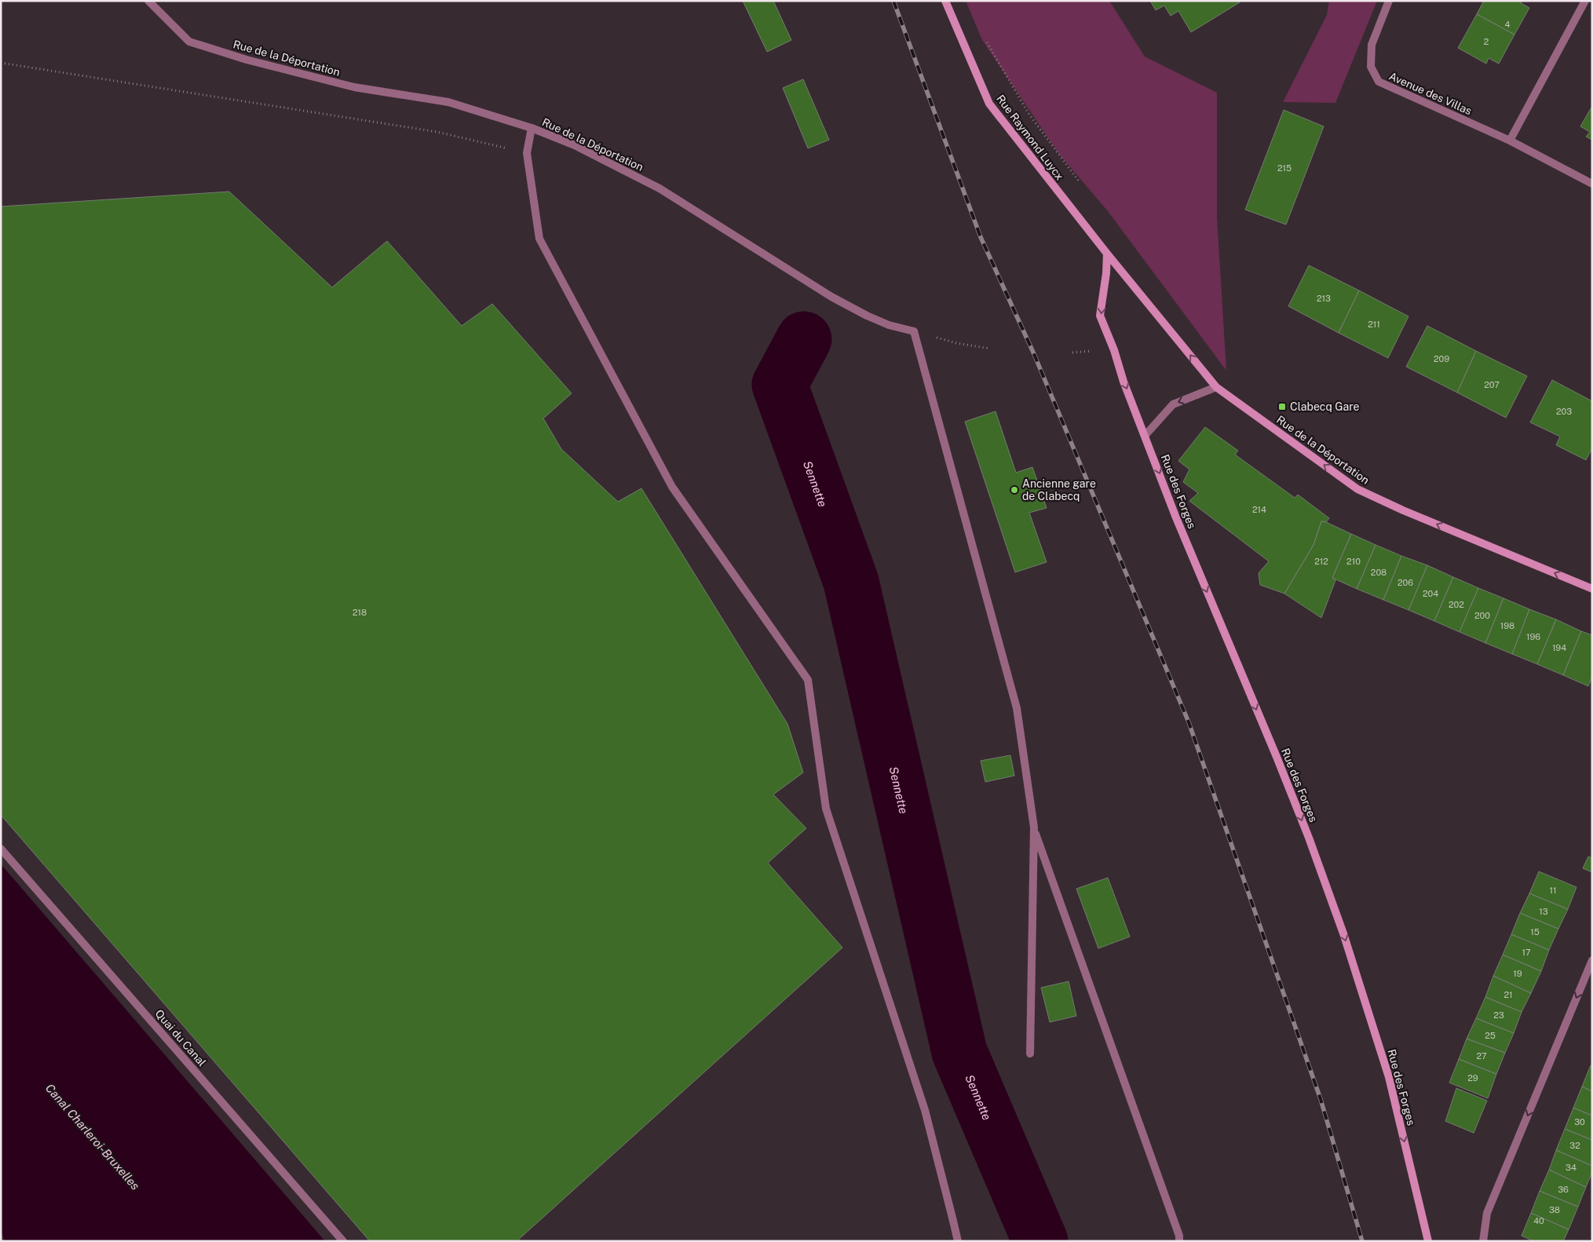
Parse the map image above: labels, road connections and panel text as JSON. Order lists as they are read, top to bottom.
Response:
{
  "streets": {
    "main road": ["Rue de la Déportation", "Rue Raymond Luycx", "Rue des Forges"],
    "street": ["Avenue des Villas", "Quai du Canal"]
  },
  "crossings": [
    ["Rue de la Déportation", "Rue Raymond Luycx"],
    ["Rue Raymond Luycx", "Rue des Forges"]
  ],
  "one_way": ["Rue Raymond Luycx", "Rue des Forges"],
  "water": ["Sennette", "Canal Charleroi-Bruxelles"],
  "places": {
    "transit": ["Clabecq Gare"],
    "other": ["Ancienne gare de Clabecq"]
  },
  "house_numbers": [
    "4",
    "2",
    "215",
    "213",
    "211",
    "209",
    "207",
    "203",
    "214",
    "212",
    "210",
    "208",
    "206",
    "204",
    "202",
    "218",
    "200",
    "198",
    "196",
    "194",
    "11",
    "13",
    "15",
    "17",
    "19",
    "21",
    "23",
    "25",
    "27",
    "29",
    "30",
    "32",
    "34",
    "36",
    "38",
    "40"
  ]
}
